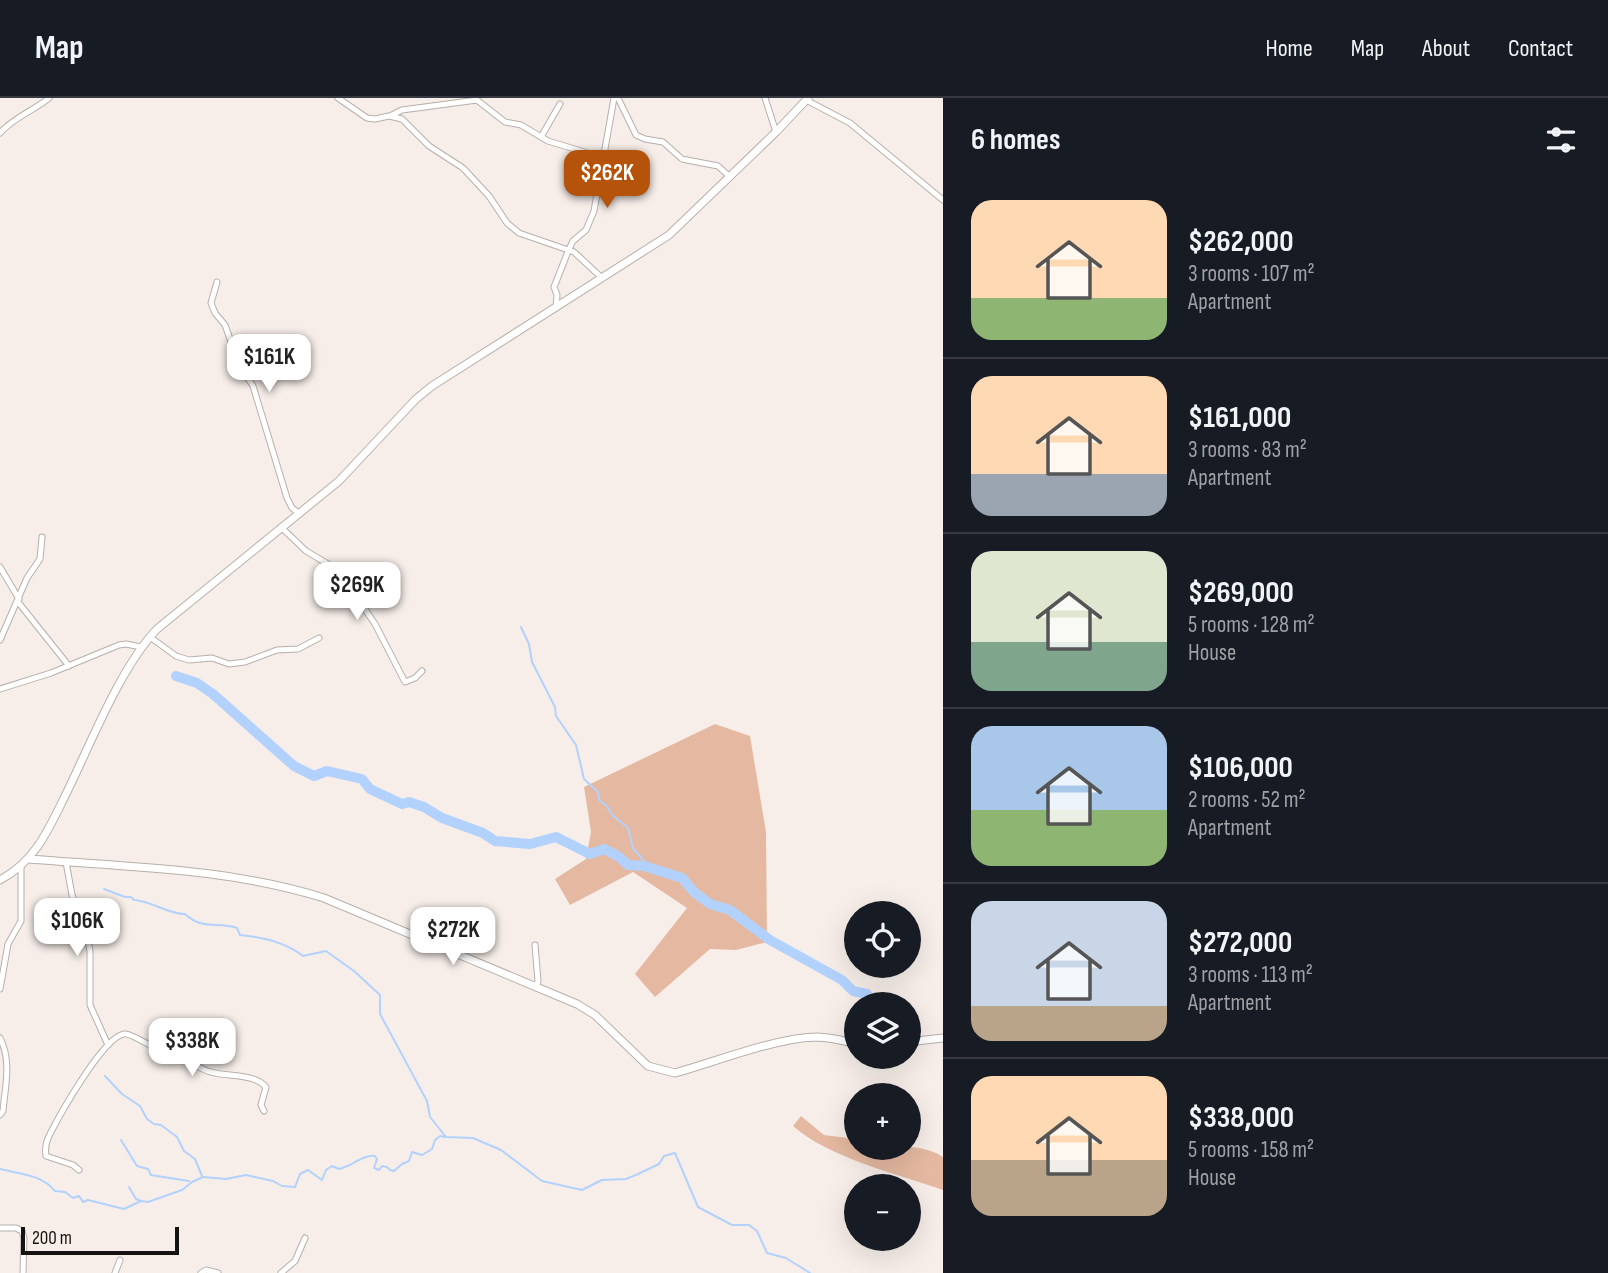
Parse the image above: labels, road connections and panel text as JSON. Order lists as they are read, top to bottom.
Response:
{
  "scale_bar": "200 m",
  "page": {
    "header": "Map",
    "nav": [
      "Home",
      "Map",
      "About",
      "Contact"
    ],
    "heading": "6 homes",
    "price": [
      "$262K",
      "$161K",
      "$269K",
      "$106K",
      "$272K",
      "$338K"
    ],
    "list": [
      {
        "name": "$262,000",
        "note": "3 rooms · 107 m² · Apartment"
      },
      {
        "name": "$161,000",
        "note": "3 rooms · 83 m² · Apartment"
      },
      {
        "name": "$269,000",
        "note": "5 rooms · 128 m² · House"
      },
      {
        "name": "$106,000",
        "note": "2 rooms · 52 m² · Apartment"
      },
      {
        "name": "$272,000",
        "note": "3 rooms · 113 m² · Apartment"
      },
      {
        "name": "$338,000",
        "note": "5 rooms · 158 m² · House"
      }
    ],
    "map_buttons": ["+", "−"],
    "scale": "200 m"
  }
}
